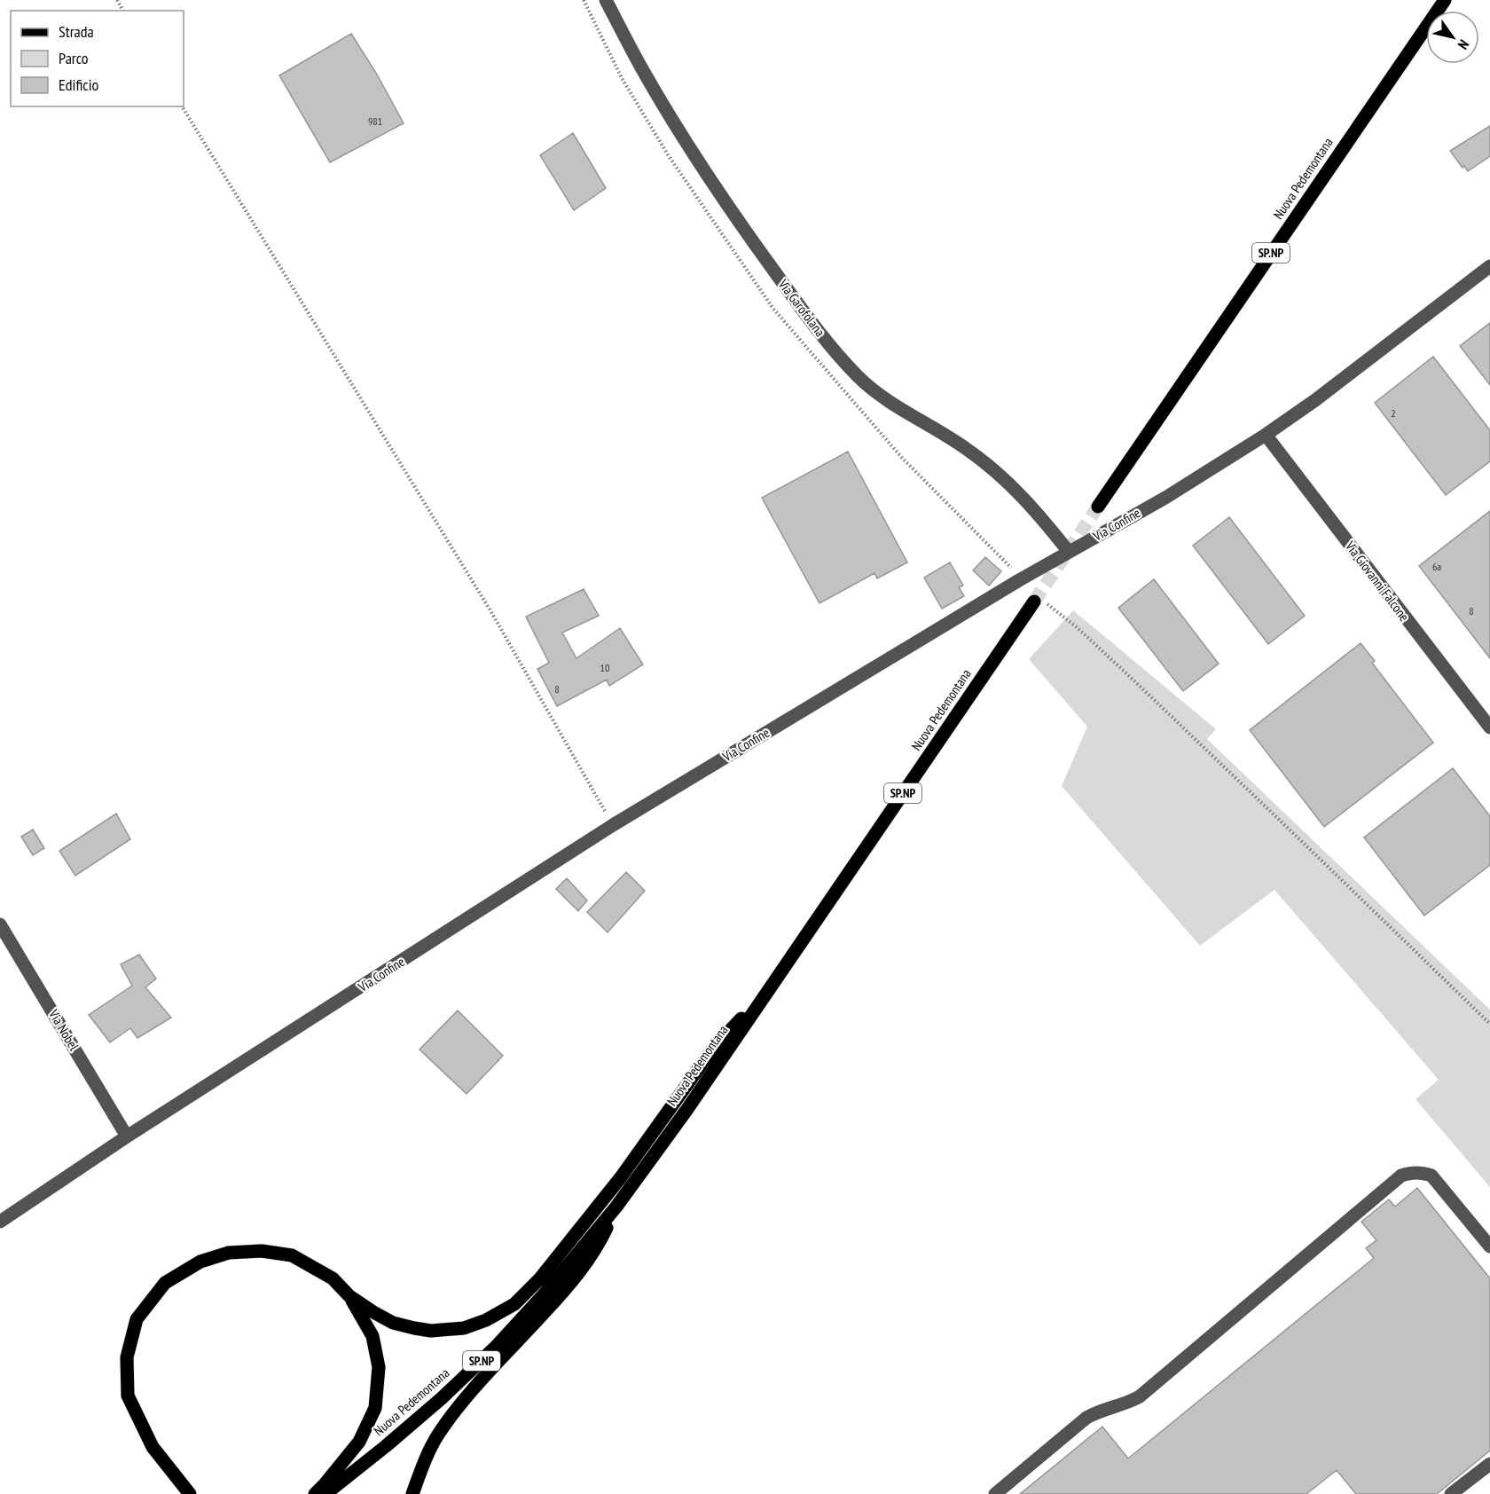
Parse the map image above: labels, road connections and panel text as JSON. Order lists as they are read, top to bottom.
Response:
{
  "streets": {
    "main road": ["Nuova Pedemontana", "SP.NP"],
    "street": [
      "Via Garofolana",
      "Via Confine",
      "Via Giovanni Falcone",
      "Via Nobel"
    ]
  },
  "crossings": [
    ["Via Garofolana", "Via Confine"],
    ["Via Confine", "Via Giovanni Falcone"],
    ["Via Confine", "Via Nobel"]
  ],
  "house_numbers": [
    "981",
    "2",
    "6a",
    "8",
    "10",
    "8"
  ],
  "legend": ["Strada", "Parco", "Edificio"],
  "north": "bottom right"
}
